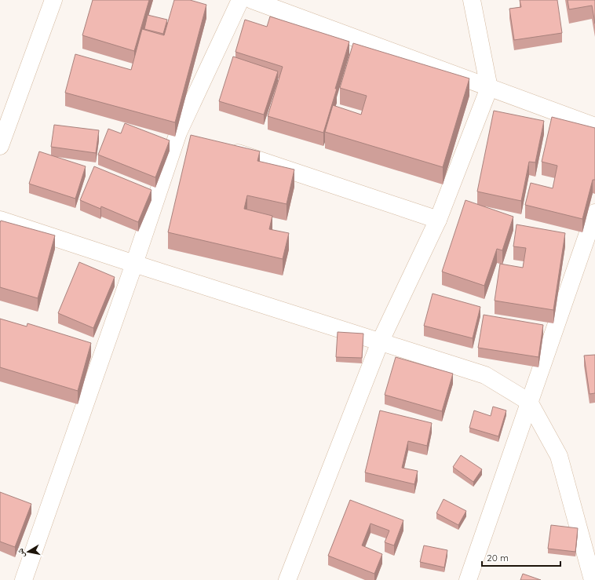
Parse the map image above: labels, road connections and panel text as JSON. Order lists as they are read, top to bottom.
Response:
{
  "scale_bar": "20 m",
  "north": "left"
}
